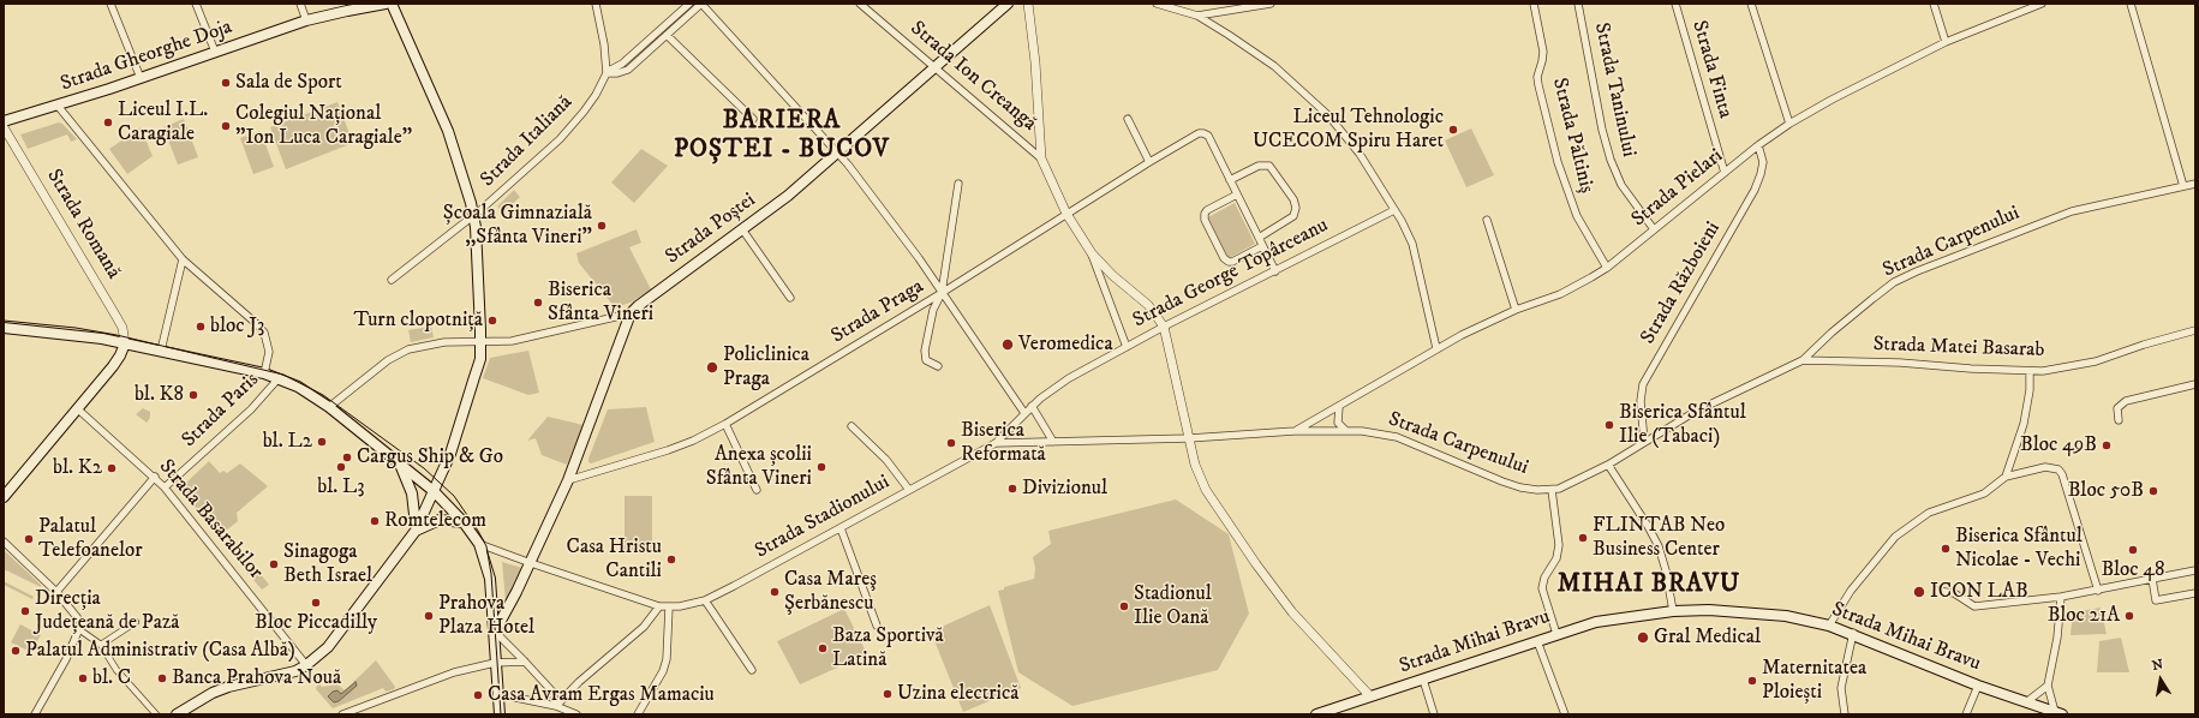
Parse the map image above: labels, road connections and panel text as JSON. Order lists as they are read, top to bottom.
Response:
{
  "streets": {
    "main road": ["Strada Gheorghe Doja", "Strada Poștei", "Strada Mihai Bravu"],
    "street": [
      "Strada Finta",
      "Strada Ion Creangă",
      "Strada Taninului",
      "Strada Păltiniș",
      "Strada Italiană",
      "Strada Pielari",
      "Strada Romană",
      "Strada Carpenului",
      "Strada George Topârceanu",
      "Strada Războieni",
      "Strada Praga",
      "Strada Matei Basarab",
      "Strada Paris",
      "Strada Stadionului",
      "Strada Basarabilor"
    ]
  },
  "crossings": [
    ["Strada Finta", "Strada Pielari"],
    ["Strada Ion Creangă", "Strada Poștei"],
    ["Strada Taninului", "Strada Pielari"],
    ["Strada Păltiniș", "Strada Pielari"],
    ["Strada Pielari", "Strada Carpenului"],
    ["Strada Pielari", "Strada Războieni"],
    ["Strada Pielari", "Strada Stadionului"],
    ["Strada Poștei", "Strada Praga"],
    ["Strada Poștei", "Strada Stadionului"],
    ["Strada Carpenului", "Strada Războieni"],
    ["Strada Carpenului", "Strada Matei Basarab"],
    ["Strada George Topârceanu", "Strada Stadionului"],
    ["Strada Paris", "Strada Basarabilor"]
  ],
  "districts": ["BARIERA POȘTEI - BUCOV", "MIHAI BRAVU"],
  "places": [
    "Sala de Sport",
    "Liceul I.L. Caragiale",
    "Colegiul Național \"Ion Luca Caragiale\"",
    "Liceul Tehnologic UCECOM Spiru Haret",
    "Școala Gimnazială ,,Sfânta Vineri”",
    "Biserica Sfânta Vineri",
    "Turn clopotniță",
    "bloc J3",
    "Veromedica",
    "Policlinica Praga",
    "bl. K8",
    "Biserica Sfântul Ilie (Tabaci)",
    "bl. L2",
    "Biserica Reformată",
    "Bloc 49B",
    "Cargus Ship & Go",
    "bl. L3",
    "Anexa școlii Sfânta Vineri",
    "bl. K2",
    "Divizionul",
    "Bloc 50B",
    "Romtelecom",
    "FLINTAB Neo Business Center",
    "Palatul Telefoanelor",
    "Biserica Sfântul Nicolae - Vechi",
    "Bloc 48",
    "Casa Hristu Cantili",
    "Sinagoga Beth Israel",
    "Casa Mareş Şerbănescu",
    "ICON LAB",
    "Bloc Piccadilly",
    "Stadionul Ilie Oană",
    "Direcţia Județeană de Pază",
    "Prahova Plaza Hotel",
    "Bloc 21A",
    "Gral Medical",
    "Baza Sportivă Latină",
    "Palatul Administrativ (Casa Albă)",
    "bl. C",
    "Banca Prahova Nouă",
    "Maternitatea Ploiești",
    "Uzina electrică",
    "Casa Avram Ergas Mamaciu"
  ],
  "north": "top"
}
